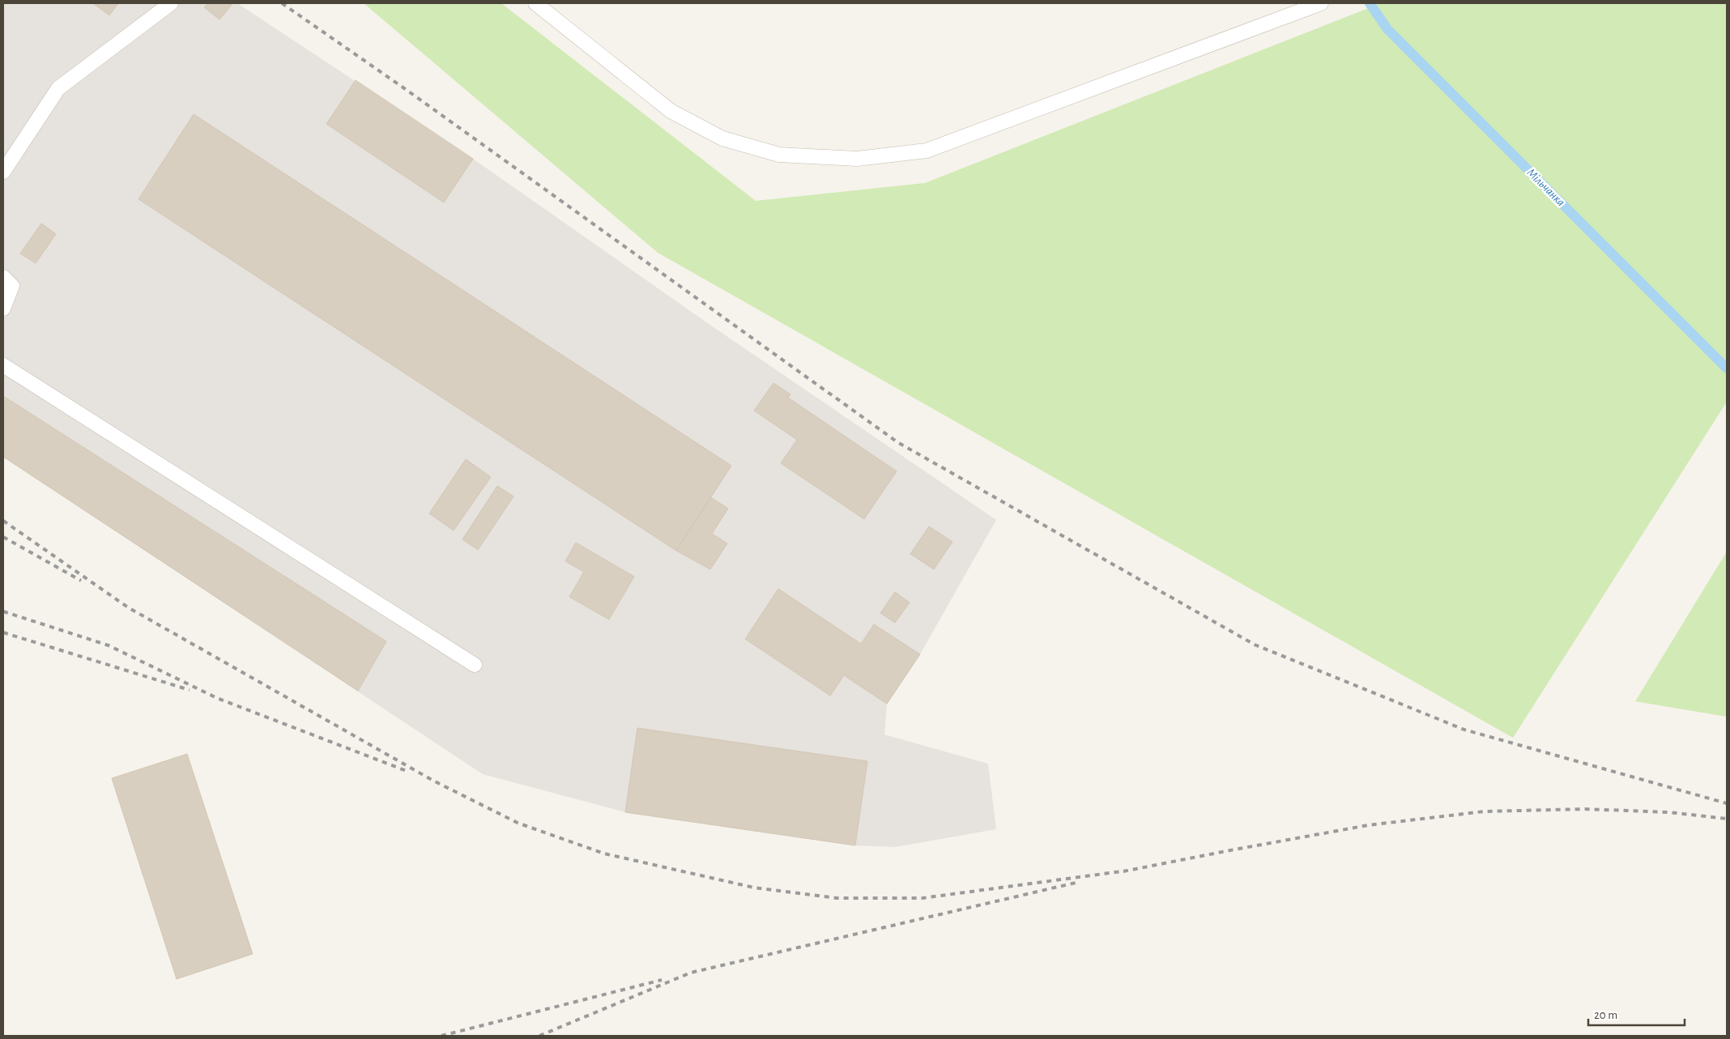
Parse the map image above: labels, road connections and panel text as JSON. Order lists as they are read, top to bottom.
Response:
{
  "water": ["Мільчанка"],
  "scale_bar": "20 m"
}
